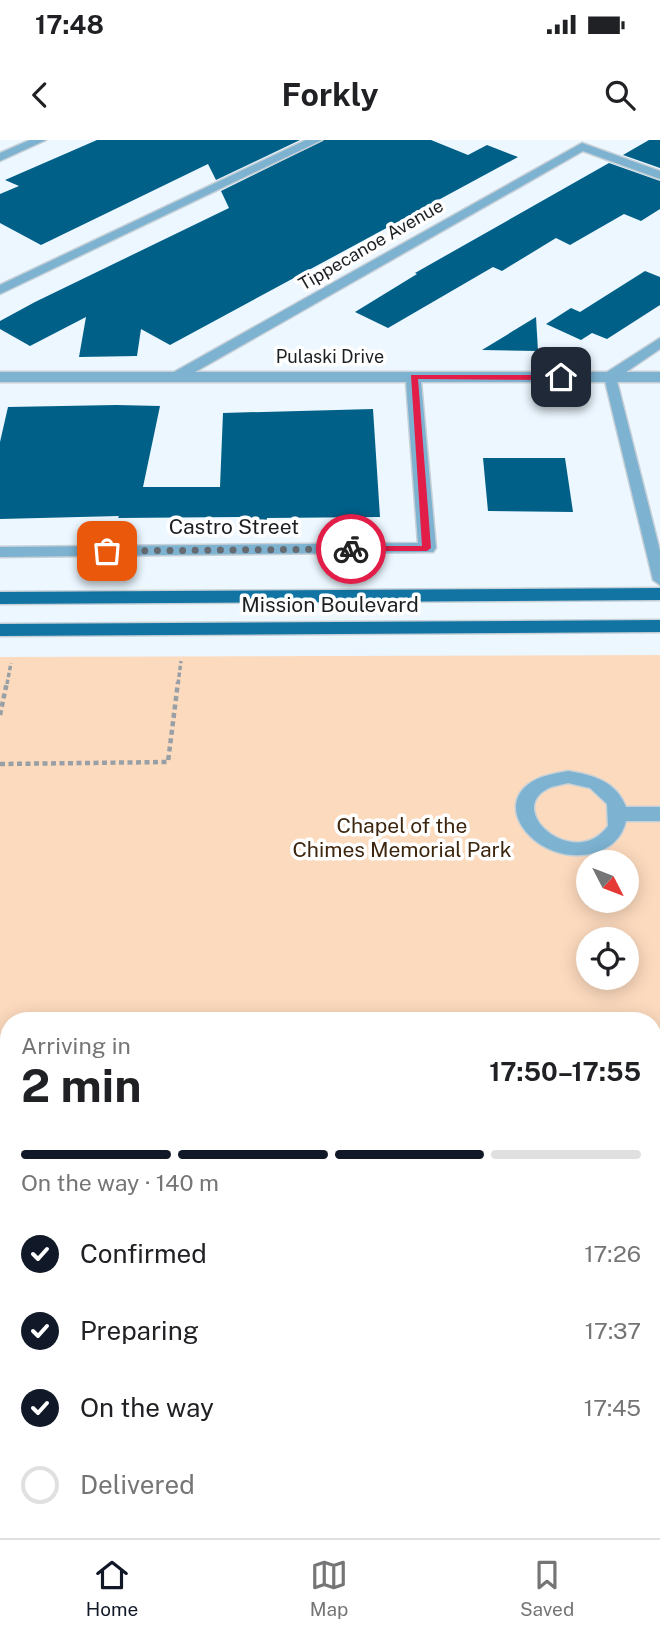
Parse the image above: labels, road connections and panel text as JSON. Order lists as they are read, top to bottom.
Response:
{
  "streets": {
    "main road": ["Mission Boulevard"],
    "street": ["Tippecanoe Avenue", "Pulaski Drive", "Castro Street"]
  },
  "crossings": [
    ["Tippecanoe Avenue", "Pulaski Drive"],
    ["Pulaski Drive", "Castro Street"]
  ],
  "parks": ["Chapel of the Chimes Memorial Park"],
  "north": "bottom right",
  "page": {
    "status": "17:48",
    "header": "Forkly",
    "heading": ["2 min", "Arriving in", "17:50–17:55"],
    "bar": "On the way · 140 m",
    "list": [
      ["Confirmed", "17:26"],
      ["Preparing", "17:37"],
      ["On the way", "17:45"],
      "Delivered"
    ],
    "tabs": ["Home", "Map", "Saved"]
  }
}
